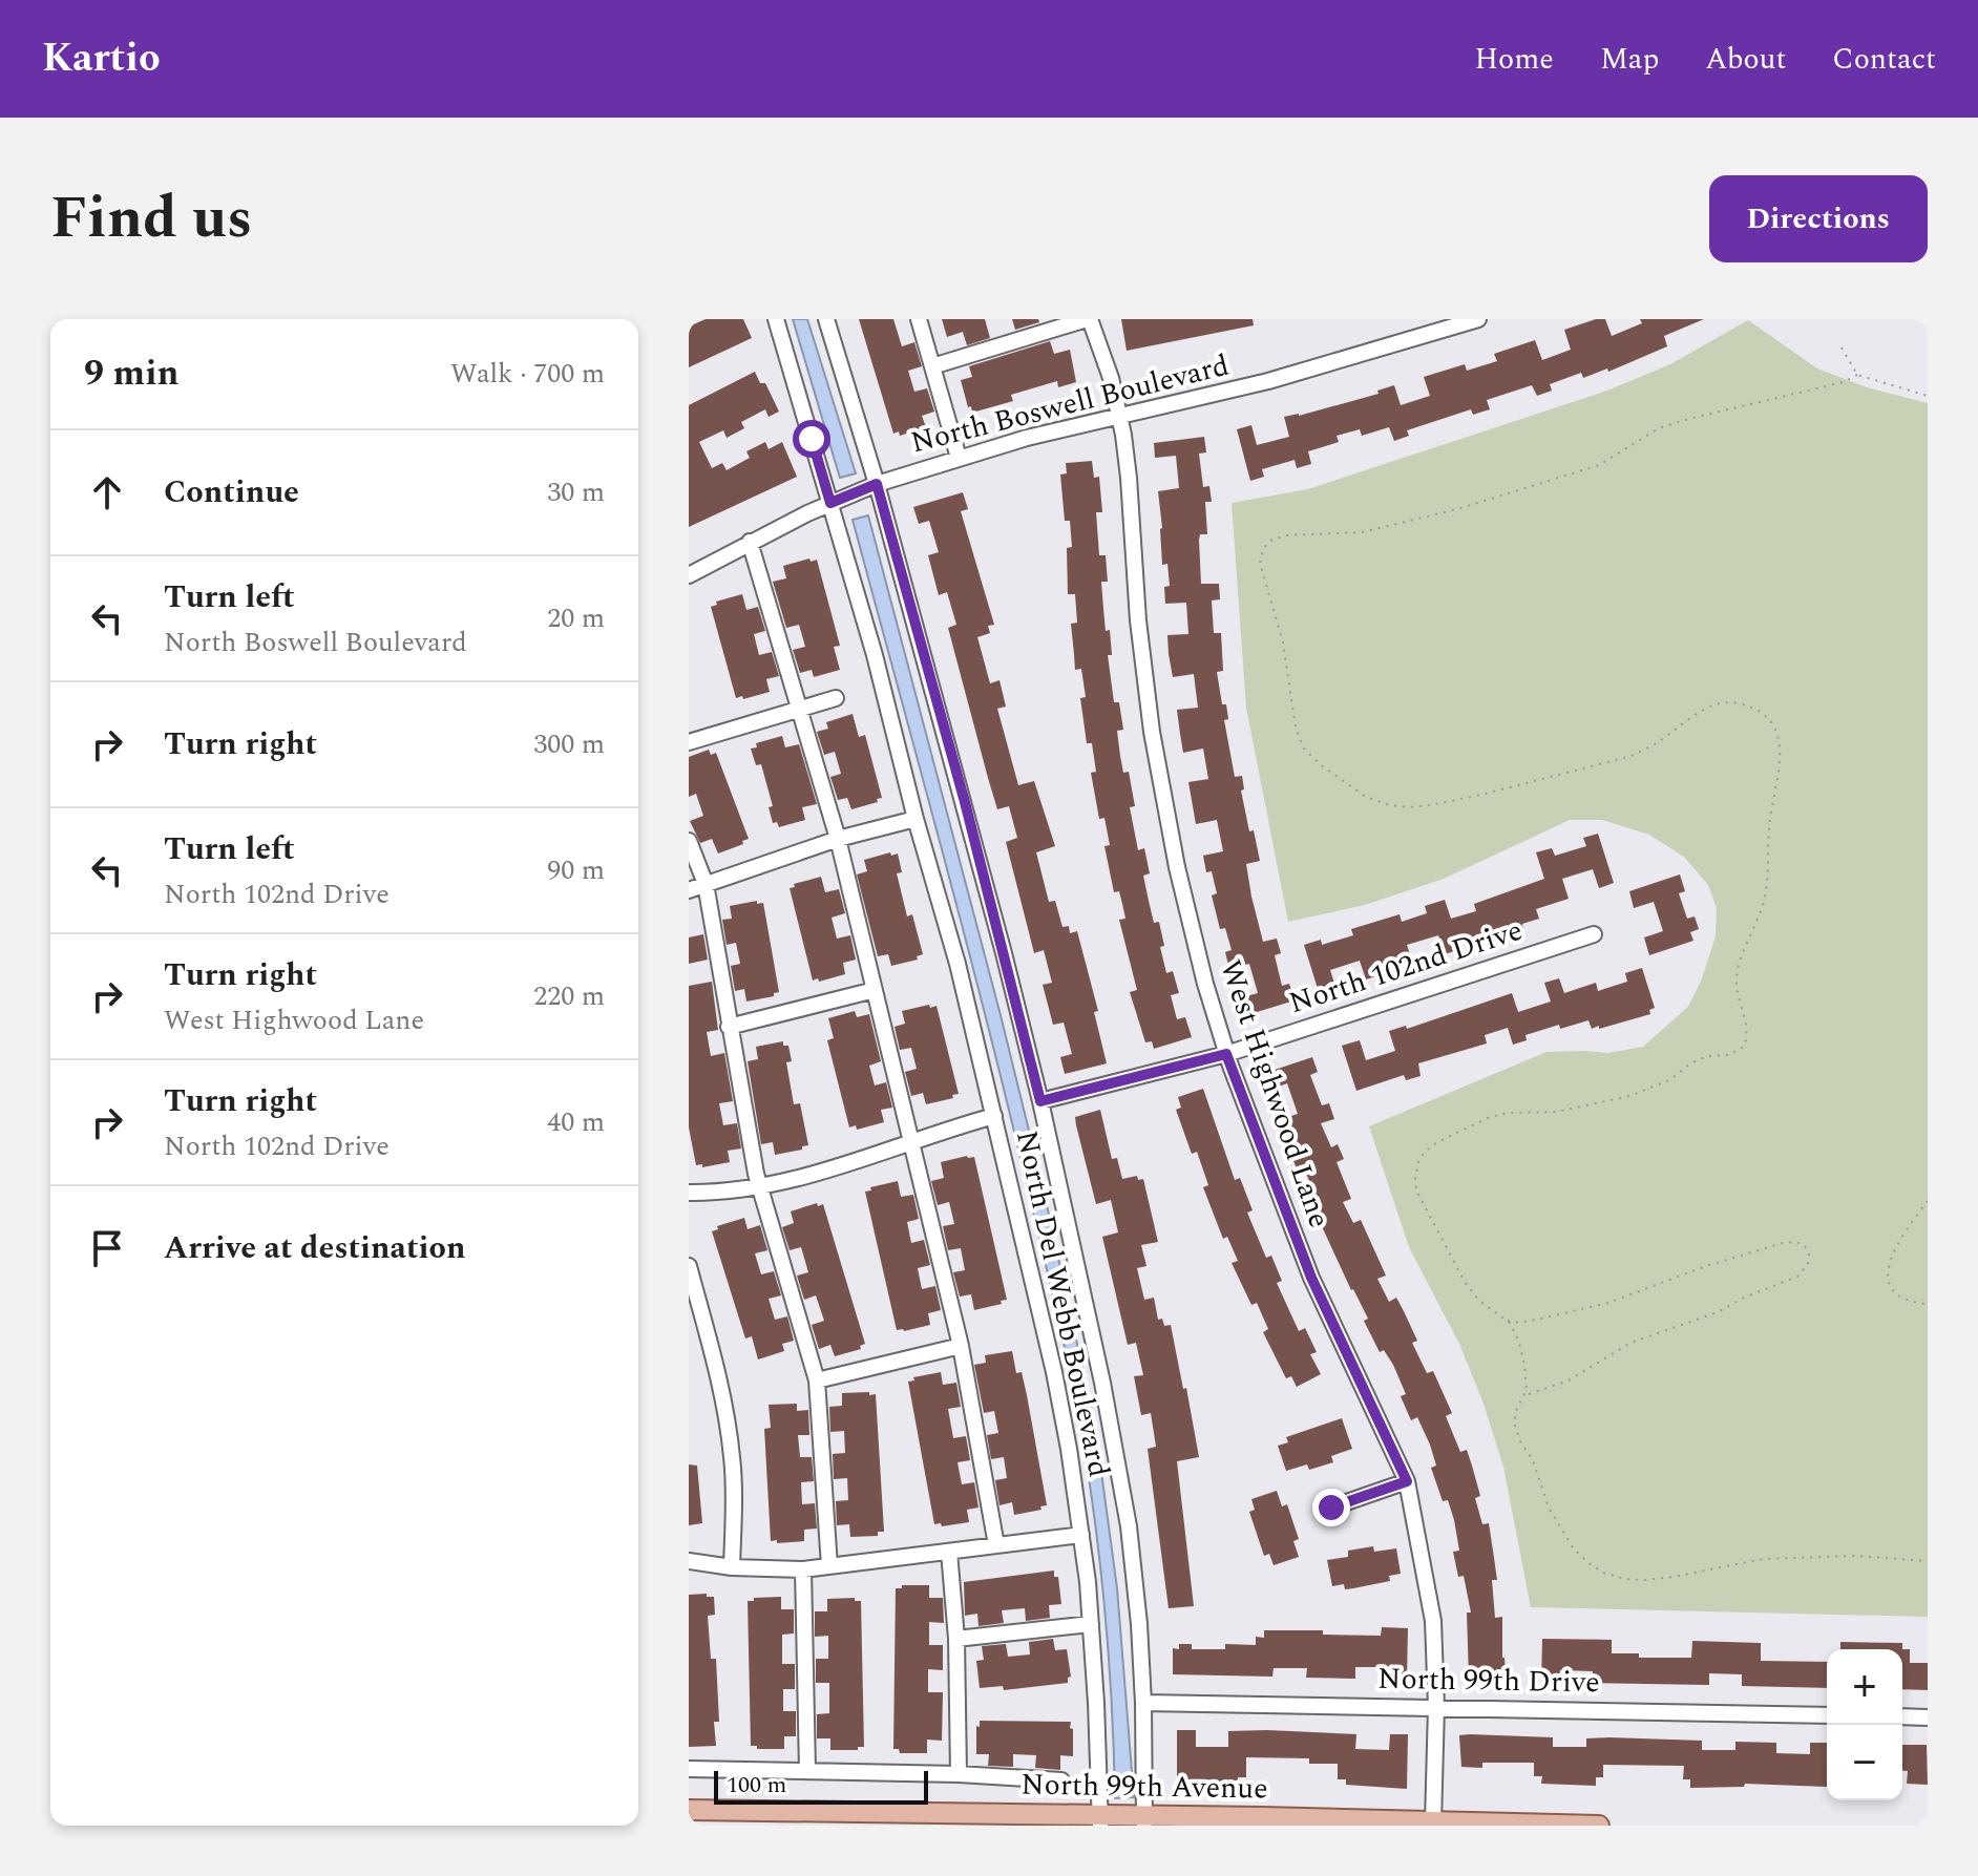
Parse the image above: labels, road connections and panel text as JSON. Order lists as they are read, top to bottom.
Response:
{
  "streets": {
    "main road": ["North 99th Avenue"],
    "street": [
      "North Boswell Boulevard",
      "North 102nd Drive",
      "West Highwood Lane",
      "North Del Webb Boulevard",
      "North 99th Drive"
    ]
  },
  "crossings": [
    ["North Boswell Boulevard", "West Highwood Lane"],
    ["North Boswell Boulevard", "North Del Webb Boulevard"],
    ["North 102nd Drive", "West Highwood Lane"],
    ["North 102nd Drive", "North Del Webb Boulevard"],
    ["West Highwood Lane", "North 99th Drive"],
    ["West Highwood Lane", "North 99th Avenue"],
    ["North Del Webb Boulevard", "North 99th Drive"],
    ["North Del Webb Boulevard", "North 99th Avenue"]
  ],
  "scale_bar": "100 m",
  "page": {
    "header": "Kartio",
    "nav": [
      "Home",
      "Map",
      "About",
      "Contact"
    ],
    "title": "Find us",
    "buttons": "Directions",
    "heading": ["9 min", "Walk · 700 m"],
    "list": [
      ["Continue", "30 m"],
      ["Turn left", "North Boswell Boulevard", "20 m"],
      ["Turn right", "300 m"],
      ["Turn left", "North 102nd Drive", "90 m"],
      ["Turn right", "West Highwood Lane", "220 m"],
      ["Turn right", "North 102nd Drive", "40 m"],
      "Arrive at destination"
    ],
    "map_buttons": ["+", "−"],
    "scale": "100 m"
  }
}
